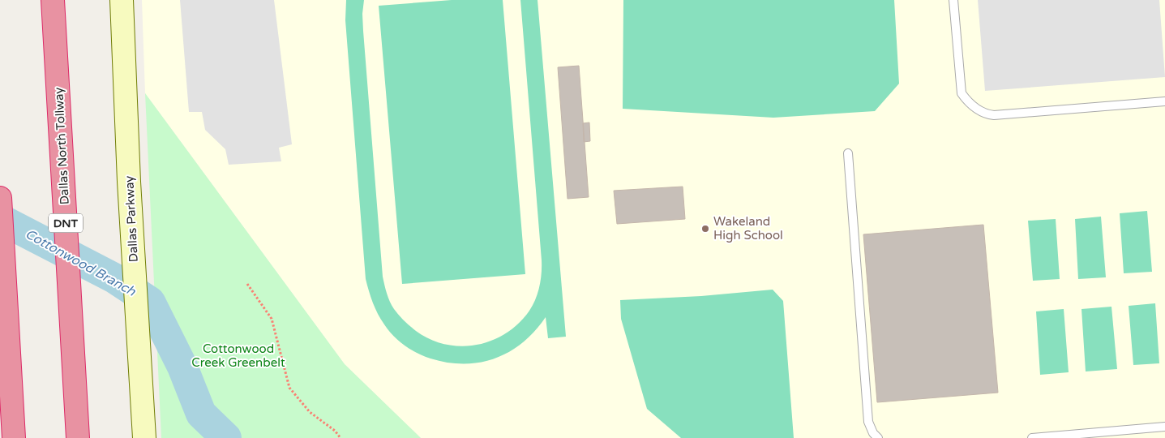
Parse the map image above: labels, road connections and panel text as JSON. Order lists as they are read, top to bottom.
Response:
{
  "streets": {
    "highway": ["Dallas North Tollway", "DNT"],
    "main road": ["Dallas Parkway"]
  },
  "water": ["Cottonwood Branch"],
  "parks": ["Cottonwood Creek Greenbelt"],
  "places": ["Wakeland High School"]
}
